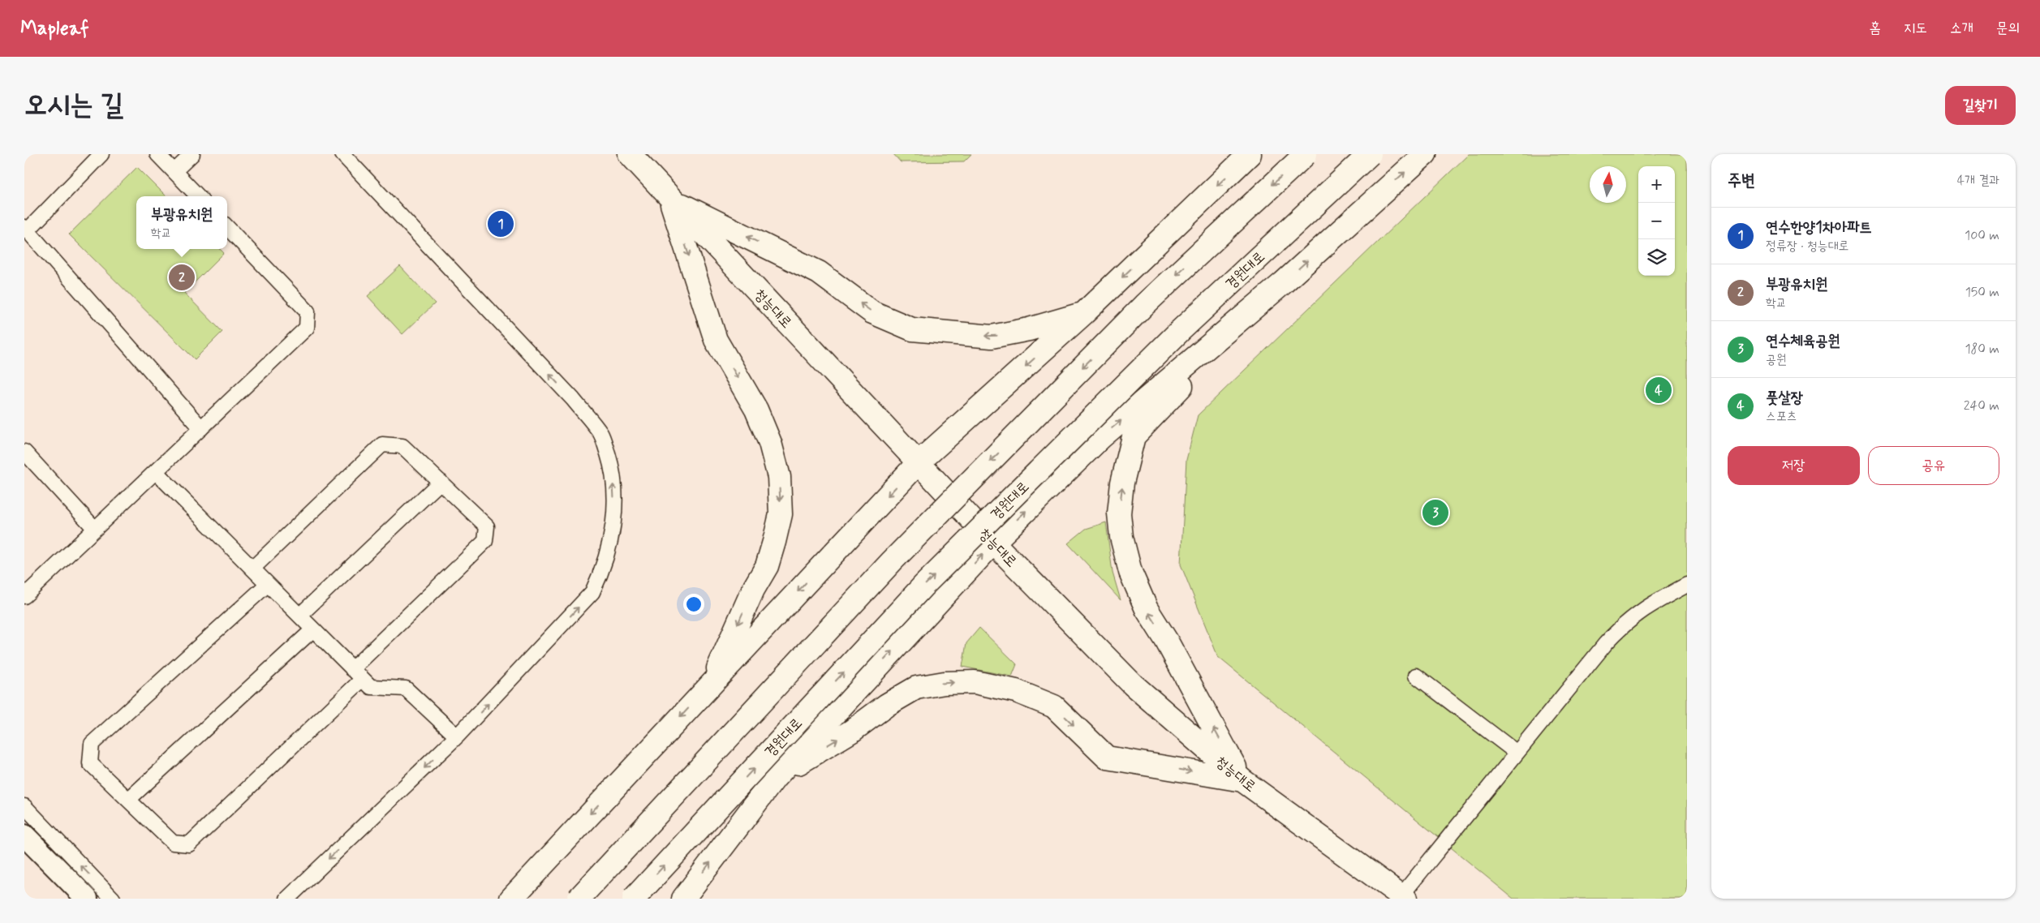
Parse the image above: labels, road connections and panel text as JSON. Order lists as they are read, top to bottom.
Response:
{
  "streets": {
    "main road": ["경원대로", "청능대로"]
  },
  "north": "top",
  "page": {
    "header": "Mapleaf",
    "nav": [
      "홈",
      "지도",
      "소개",
      "문의"
    ],
    "buttons": [
      "길찾기",
      ["저장", "공유"]
    ],
    "title": "오시는 길",
    "heading": ["주변", "4개 결과"],
    "map_buttons": ["+", "−"],
    "popup": ["부광유치원", "학교"],
    "list": [
      {
        "mark": "1",
        "name": "연수한양1차아파트",
        "note": "정류장 · 청능대로",
        "value": "100 m"
      },
      {
        "mark": "2",
        "name": "부광유치원",
        "note": "학교",
        "value": "150 m"
      },
      {
        "mark": "3",
        "name": "연수체육공원",
        "note": "공원",
        "value": "180 m"
      },
      {
        "mark": "4",
        "name": "풋살장",
        "note": "스포츠",
        "value": "240 m"
      }
    ],
    "pins": [
      "1",
      "2",
      "4",
      "3"
    ]
  }
}
